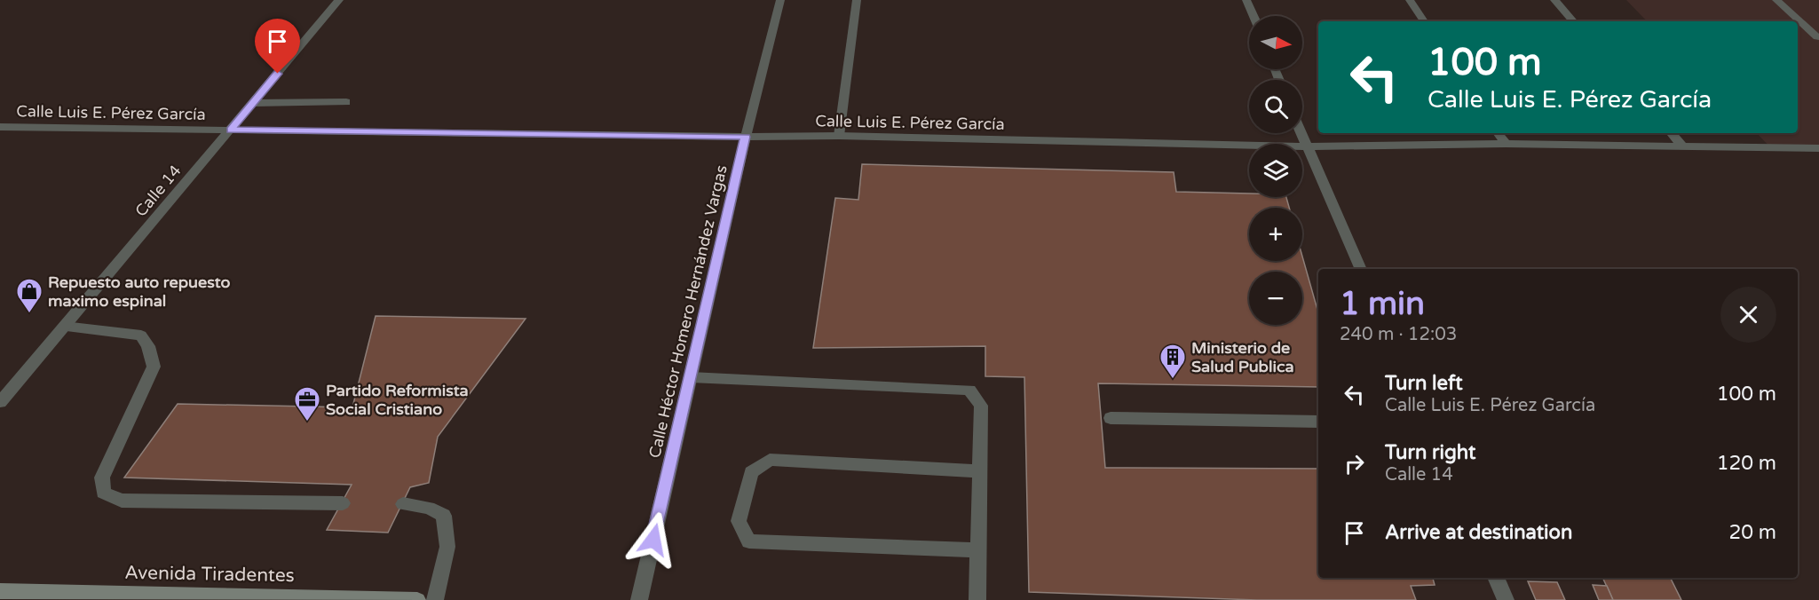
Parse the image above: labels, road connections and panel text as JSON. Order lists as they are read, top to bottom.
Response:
{
  "streets": {
    "main road": ["Avenida Tiradentes"],
    "street": ["Calle Luis E. Pérez García", "Calle 14", "Calle Héctor Homero Hernández Vargas"]
  },
  "crossings": [
    ["Calle Luis E. Pérez García", "Calle 14"],
    ["Calle Luis E. Pérez García", "Calle Héctor Homero Hernández Vargas"]
  ],
  "places": {
    "shop": ["Repuesto auto repuesto maximo espinal"],
    "building": ["Ministerio de Salud Publica"],
    "office": ["Partido Reformista Social Cristiano"]
  },
  "north": "right",
  "page": {
    "map_buttons": ["+", "−"],
    "turn": ["100 m", "Calle Luis E. Pérez García"],
    "heading": ["1 min", "240 m · 12:03"],
    "list": [
      {
        "name": "Turn left",
        "note": "Calle Luis E. Pérez García",
        "value": "100 m"
      },
      {
        "name": "Turn right",
        "note": "Calle 14",
        "value": "120 m"
      },
      {
        "name": "Arrive at destination",
        "value": "20 m"
      }
    ]
  }
}
